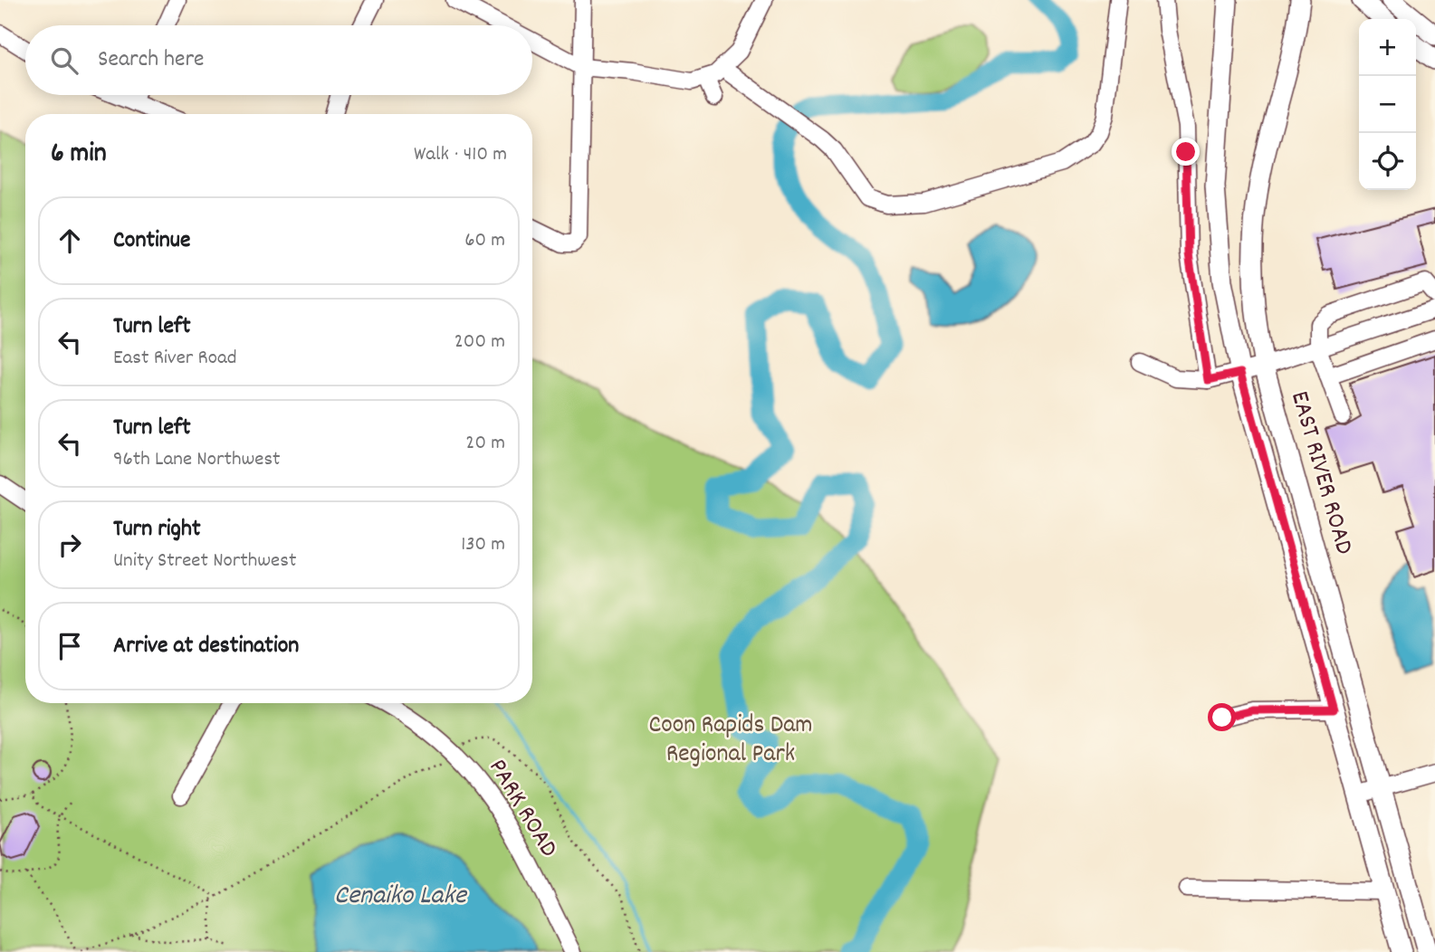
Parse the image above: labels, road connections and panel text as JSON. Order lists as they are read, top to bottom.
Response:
{
  "streets": {
    "main road": ["EAST RIVER ROAD"],
    "street": ["PARK ROAD"]
  },
  "water": ["Cenaiko Lake"],
  "parks": ["Coon Rapids Dam Regional Park"],
  "page": {
    "map_buttons": ["+", "−"],
    "search": "Search here",
    "heading": ["6 min", "Walk · 410 m"],
    "list": [
      ["Continue", "60 m"],
      ["Turn left", "East River Road", "200 m"],
      ["Turn left", "96th Lane Northwest", "20 m"],
      ["Turn right", "Unity Street Northwest", "130 m"],
      "Arrive at destination"
    ]
  }
}
